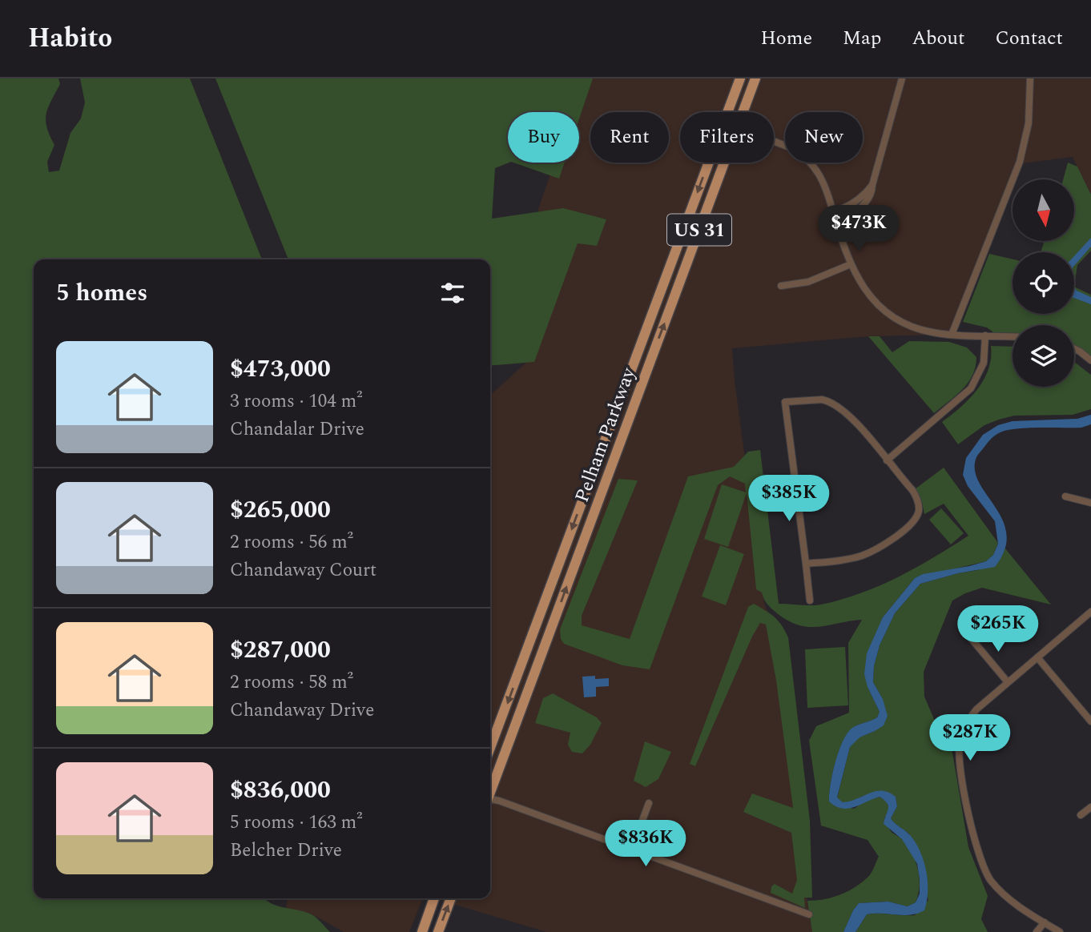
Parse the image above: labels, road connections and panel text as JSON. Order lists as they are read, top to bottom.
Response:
{
  "streets": {
    "main road": ["US 31", "Pelham Parkway"]
  },
  "north": "bottom",
  "page": {
    "header": "Habito",
    "nav": [
      "Home",
      "Map",
      "About",
      "Contact"
    ],
    "chip": [
      "Buy",
      "Rent",
      "Filters",
      "New"
    ],
    "price": [
      "$473K",
      "$385K",
      "$265K",
      "$287K",
      "$836K"
    ],
    "heading": "5 homes",
    "list": [
      {
        "name": "$473,000",
        "note": "3 rooms · 104 m² · Chandalar Drive"
      },
      {
        "name": "$265,000",
        "note": "2 rooms · 56 m² · Chandaway Court"
      },
      {
        "name": "$287,000",
        "note": "2 rooms · 58 m² · Chandaway Drive"
      },
      {
        "name": "$836,000",
        "note": "5 rooms · 163 m² · Belcher Drive"
      }
    ]
  }
}
